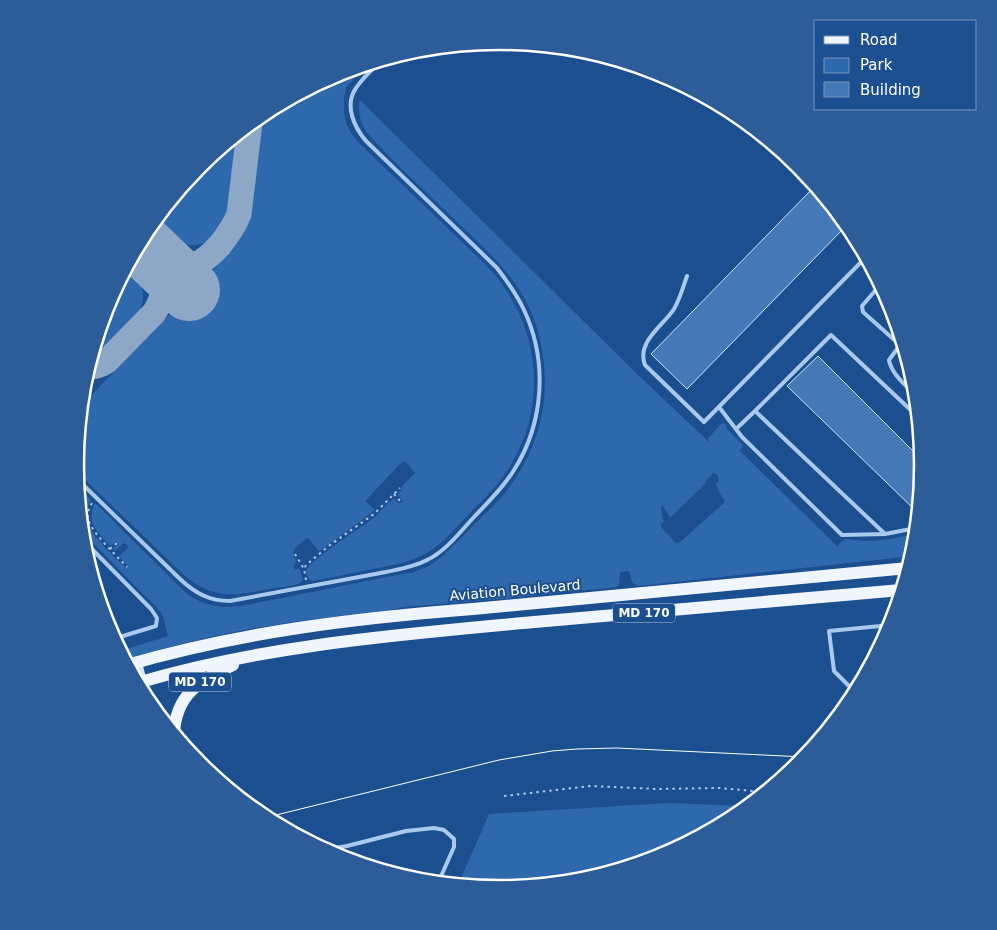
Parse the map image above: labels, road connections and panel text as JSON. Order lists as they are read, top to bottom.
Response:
{
  "streets": {
    "main road": ["Aviation Boulevard", "MD 170"]
  },
  "legend": ["Road", "Park", "Building"]
}
